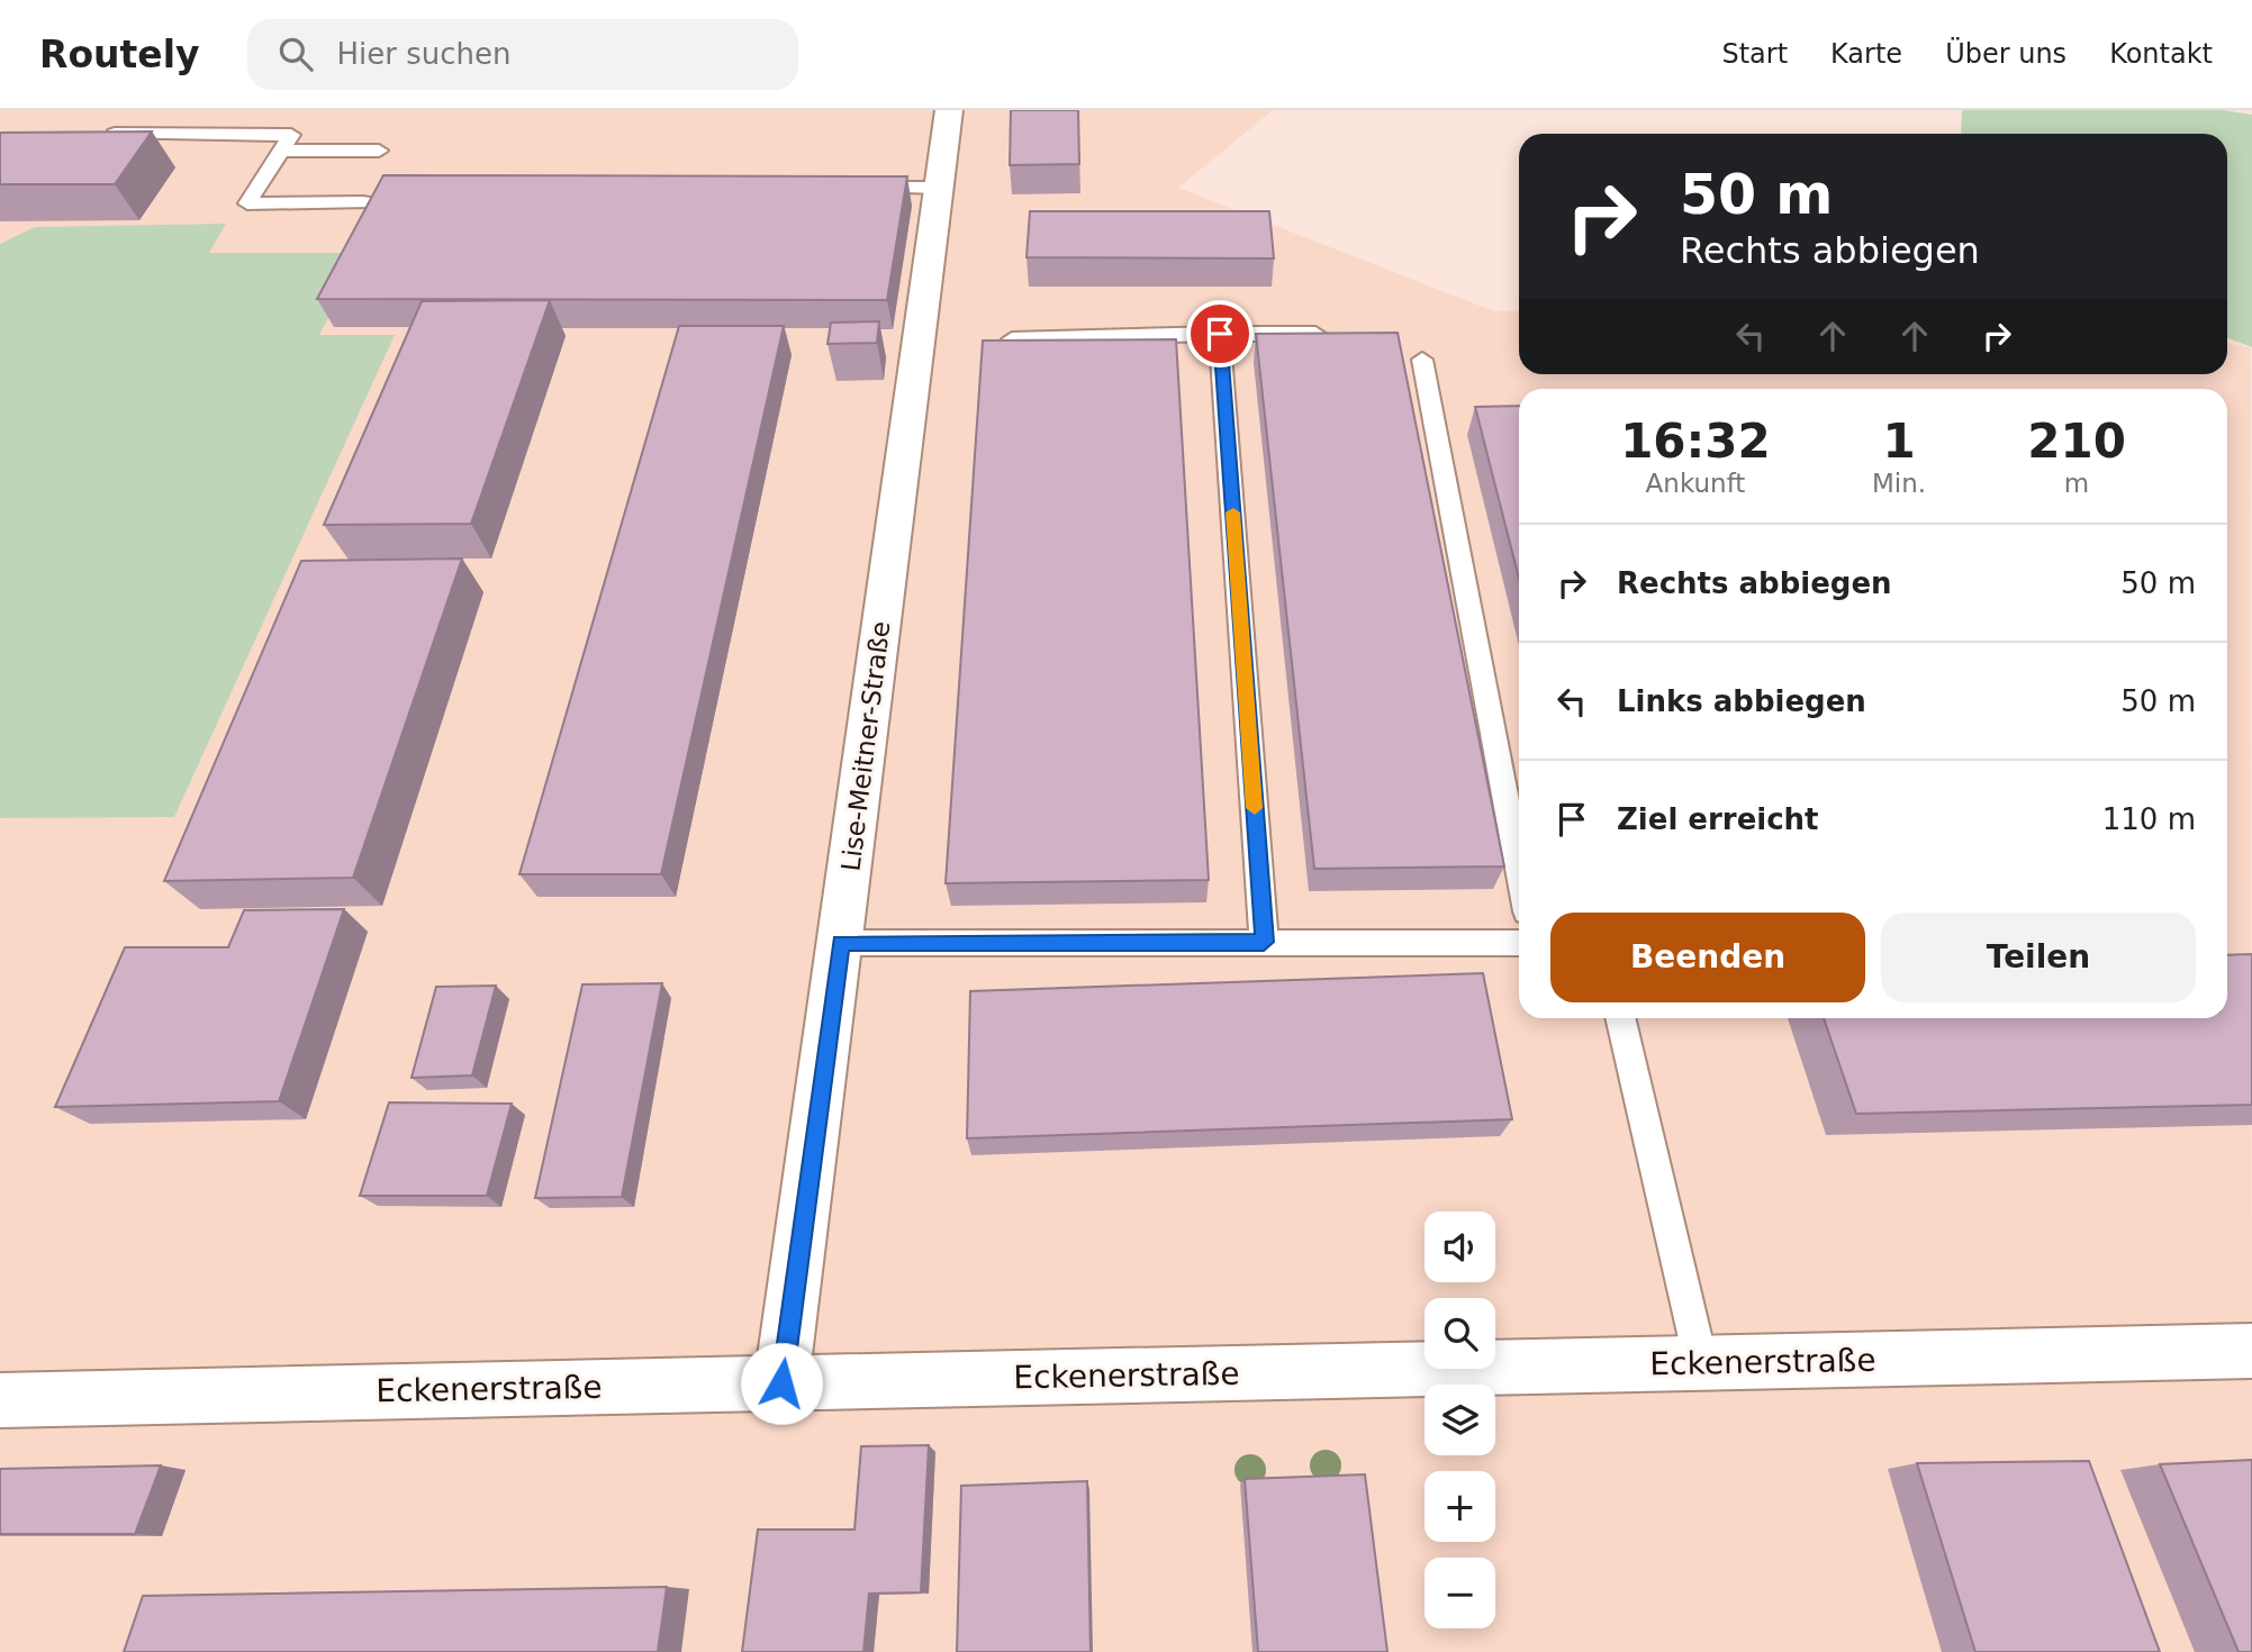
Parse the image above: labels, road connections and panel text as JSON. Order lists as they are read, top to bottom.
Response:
{
  "streets": {
    "street": ["Lise-Meitner-Straße", "Eckenerstraße"]
  },
  "crossings": [
    ["Lise-Meitner-Straße", "Eckenerstraße"]
  ],
  "page": {
    "header": "Routely",
    "search": "Hier suchen",
    "nav": [
      "Start",
      "Karte",
      "Über uns",
      "Kontakt"
    ],
    "turn": ["50 m", "Rechts abbiegen"],
    "eta": [
      "16:32",
      "Ankunft",
      "1",
      "Min.",
      "210",
      "m"
    ],
    "list": [
      {
        "name": "Rechts abbiegen",
        "value": "50 m"
      },
      {
        "name": "Links abbiegen",
        "value": "50 m"
      },
      {
        "name": "Ziel erreicht",
        "value": "110 m"
      }
    ],
    "buttons": ["Beenden", "Teilen"],
    "map_buttons": ["+", "−"]
  }
}
